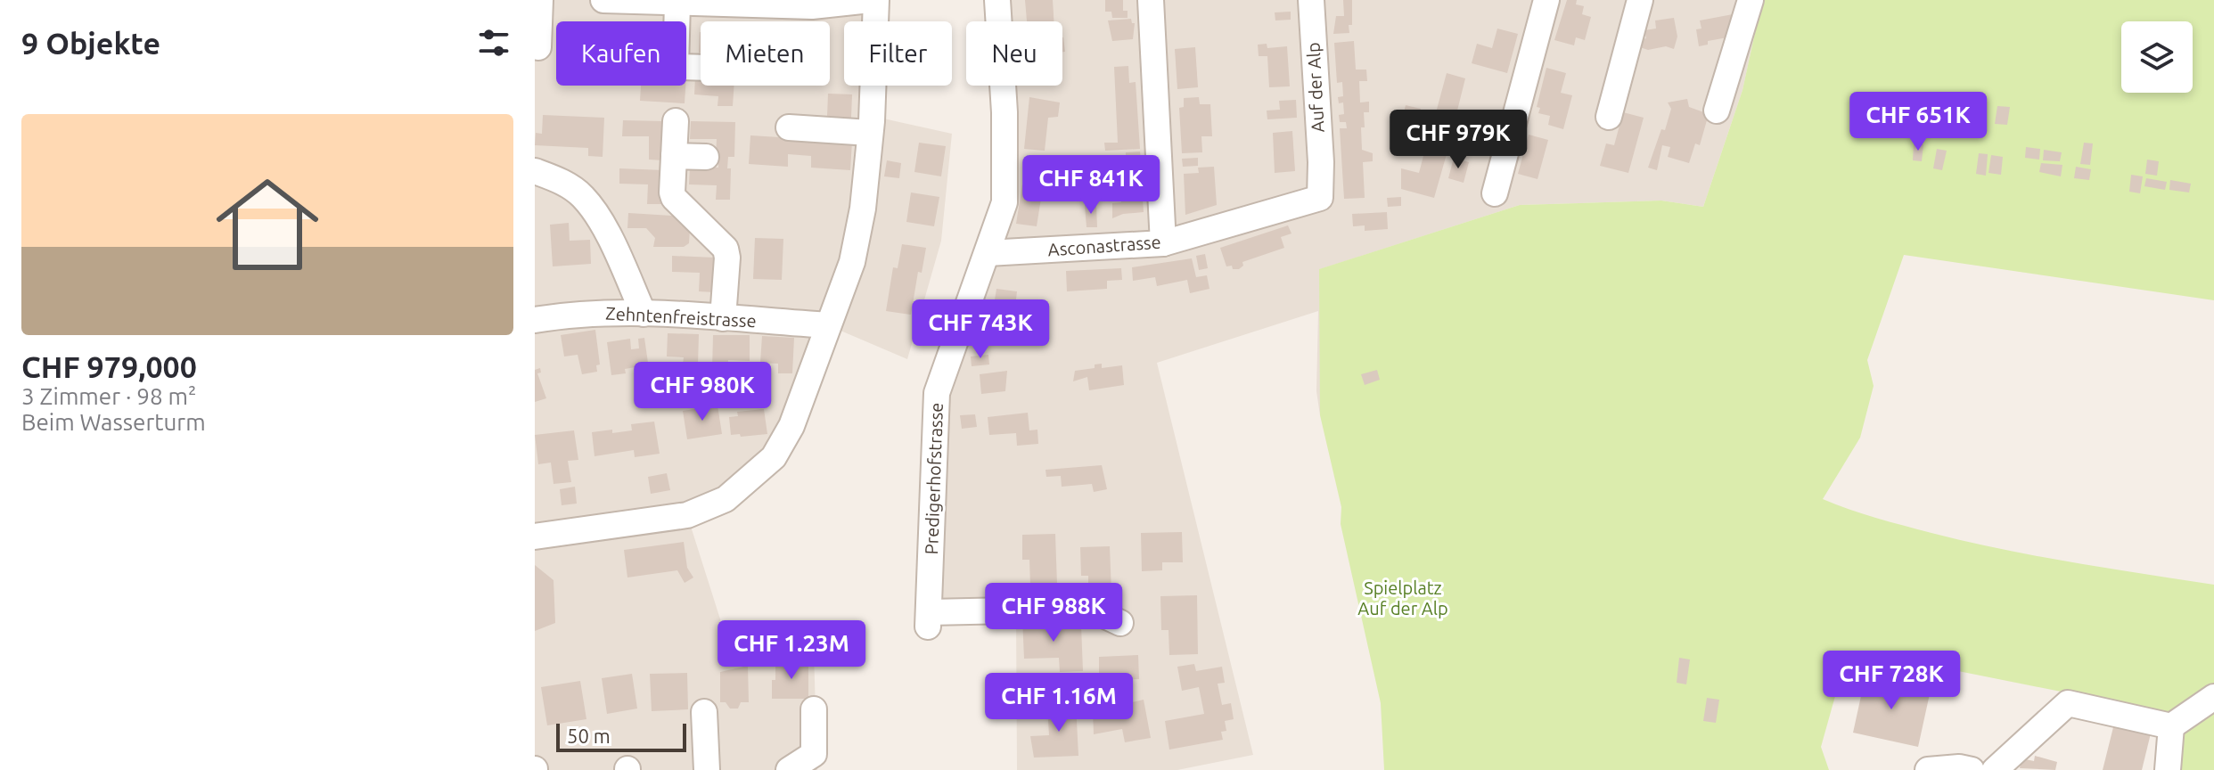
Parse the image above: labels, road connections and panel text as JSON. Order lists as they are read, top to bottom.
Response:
{
  "streets": {
    "street": [
      "Auf der Alp",
      "Asconastrasse",
      "Zehntenfreistrasse",
      "Predigerhofstrasse"
    ]
  },
  "crossings": [
    ["Auf der Alp", "Asconastrasse"],
    ["Asconastrasse", "Predigerhofstrasse"]
  ],
  "parks": ["Spielplatz Auf der Alp"],
  "scale_bar": "50 m",
  "page": {
    "heading": "9 Objekte",
    "chip": [
      "Kaufen",
      "Mieten",
      "Filter",
      "Neu"
    ],
    "list": [
      {
        "name": "CHF 979,000",
        "note": "3 Zimmer · 98 m² · Beim Wasserturm"
      }
    ],
    "price": [
      "CHF 651K",
      "CHF 979K",
      "CHF 841K",
      "CHF 743K",
      "CHF 980K",
      "CHF 988K",
      "CHF 1.23M",
      "CHF 728K",
      "CHF 1.16M"
    ],
    "scale": "50 m"
  }
}
